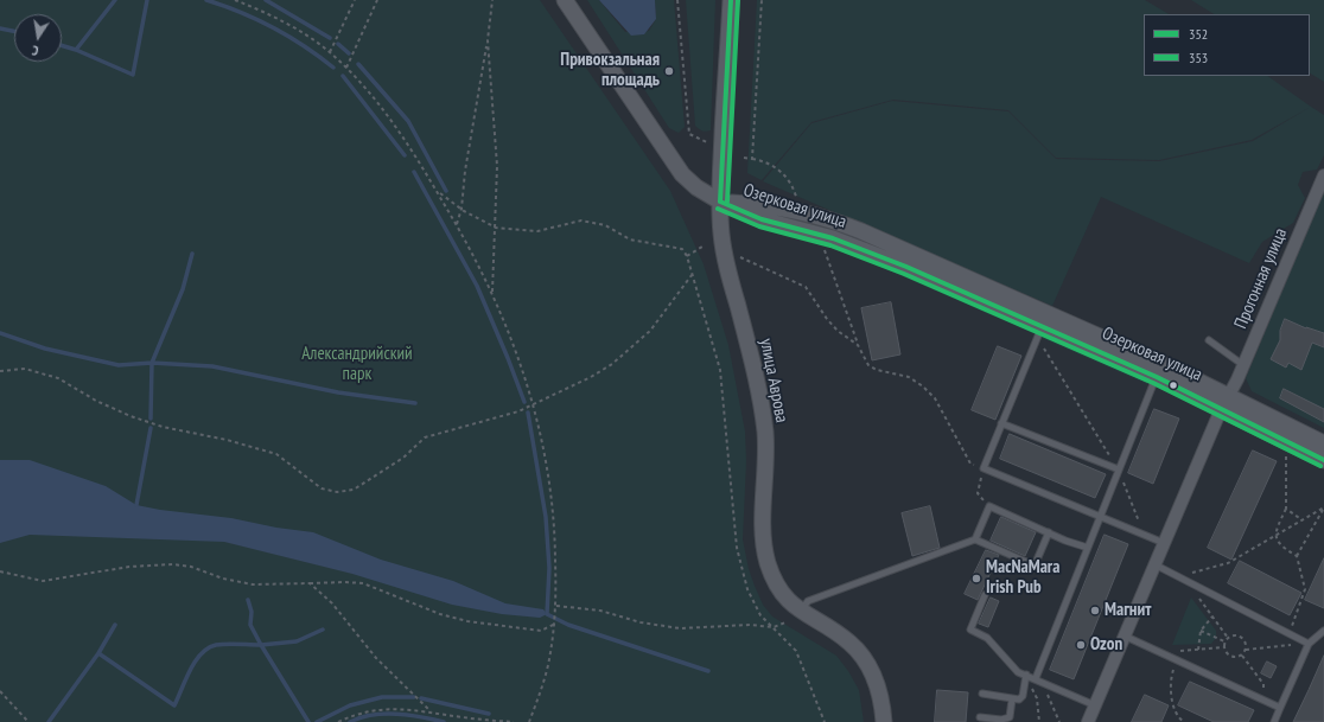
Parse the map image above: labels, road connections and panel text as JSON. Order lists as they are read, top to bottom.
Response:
{
  "streets": {
    "street": ["Озерковая улица", "Прогонная улица", "улица Аврова"]
  },
  "crossings": [
    ["Озерковая улица", "Прогонная улица"],
    ["Озерковая улица", "улица Аврова"]
  ],
  "parks": ["Александрийский парк"],
  "places": [
    "Привокзальная площадь",
    "MacNaMara Irish Pub",
    "Магнит",
    "Ozon"
  ],
  "lines": ["transit line 352", "transit line 353"],
  "legend": ["352", "353"],
  "north": "bottom"
}
